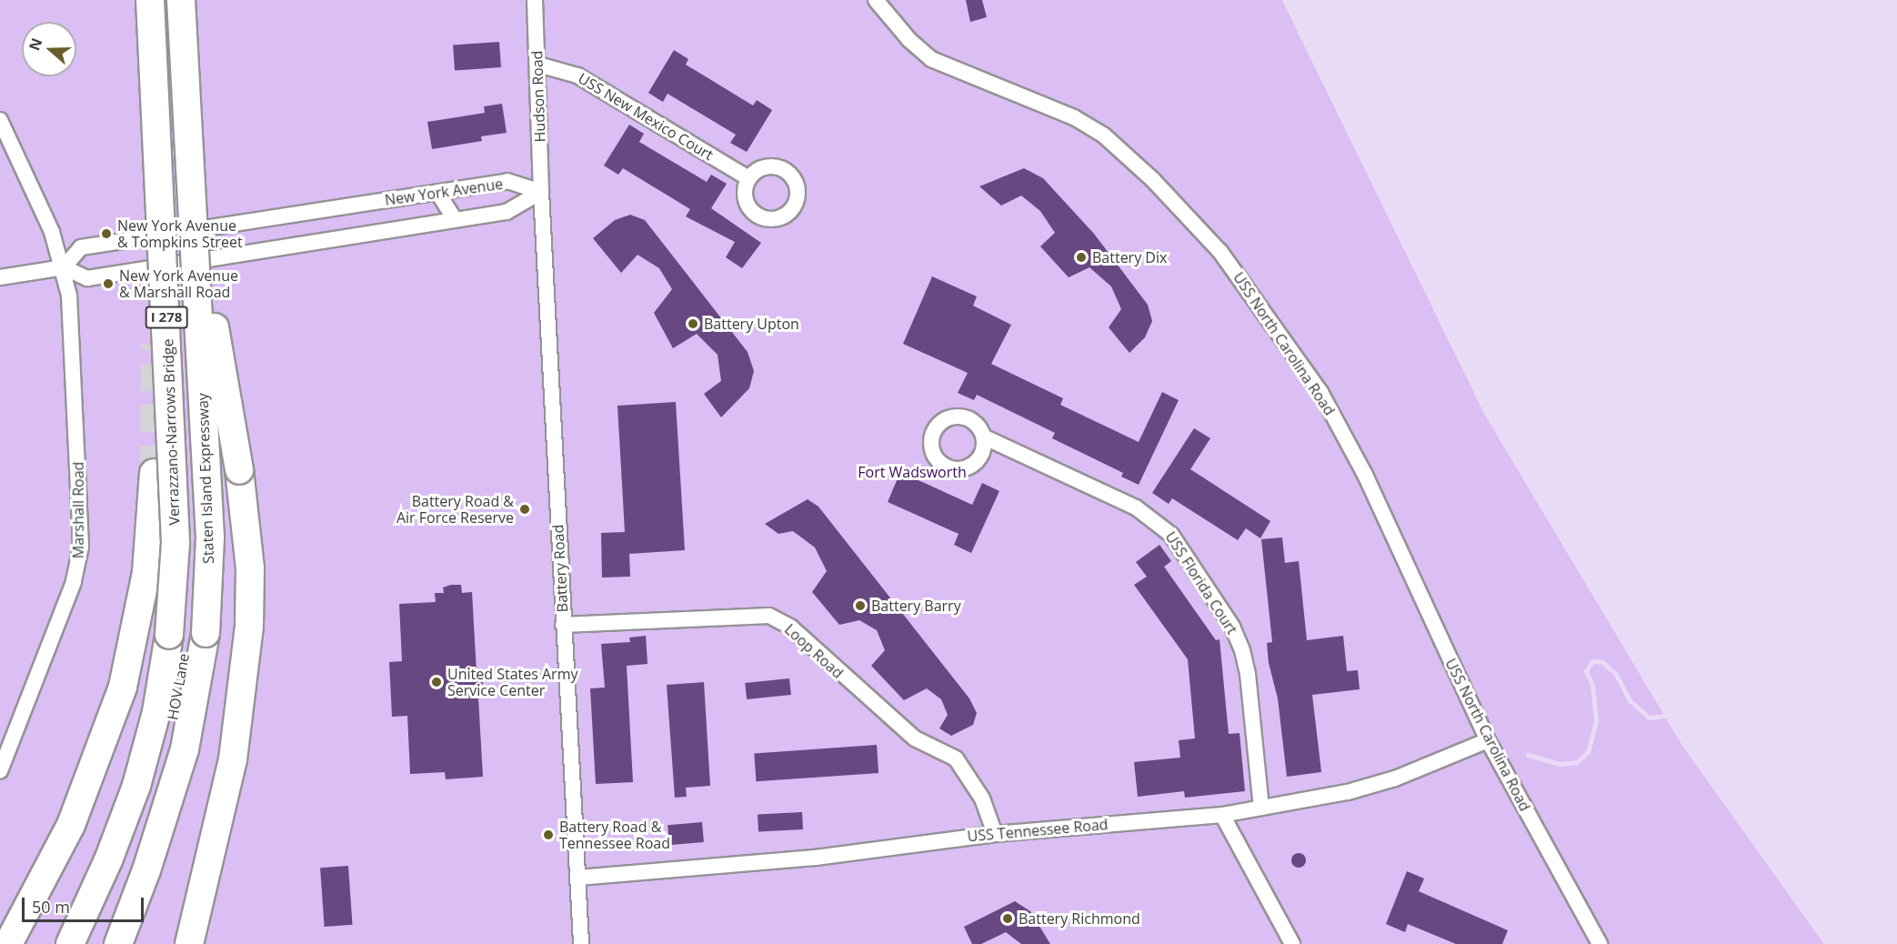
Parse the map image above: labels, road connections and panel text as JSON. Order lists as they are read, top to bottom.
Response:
{
  "streets": {
    "highway": [
      "I 278",
      "Verrazzano-Narrows Bridge",
      "Staten Island Expressway",
      "HOV Lane"
    ],
    "street": [
      "Hudson Road",
      "USS New Mexico Court",
      "New York Avenue",
      "USS North Carolina Road",
      "Marshall Road",
      "Battery Road",
      "USS Florida Court",
      "Loop Road",
      "USS Tennessee Road"
    ]
  },
  "crossings": [
    ["Hudson Road", "USS New Mexico Court"],
    ["Hudson Road", "New York Avenue"],
    ["Hudson Road", "Battery Road"],
    ["New York Avenue", "Marshall Road"],
    ["New York Avenue", "Battery Road"],
    ["USS North Carolina Road", "USS Tennessee Road"],
    ["Verrazzano-Narrows Bridge", "Staten Island Expressway"],
    ["Verrazzano-Narrows Bridge", "HOV Lane"],
    ["Staten Island Expressway", "HOV Lane"],
    ["Battery Road", "Loop Road"],
    ["Battery Road", "USS Tennessee Road"],
    ["USS Florida Court", "USS Tennessee Road"],
    ["Loop Road", "USS Tennessee Road"]
  ],
  "parks": ["Fort Wadsworth"],
  "places": [
    "New York Avenue & Tompkins Street",
    "Battery Dix",
    "New York Avenue & Marshall Road",
    "Battery Upton",
    "Battery Road & Air Force Reserve",
    "Battery Barry",
    "United States Army Service Center",
    "Battery Road & Tennessee Road",
    "Battery Richmond"
  ],
  "scale_bar": "50 m",
  "north": "left"
}
